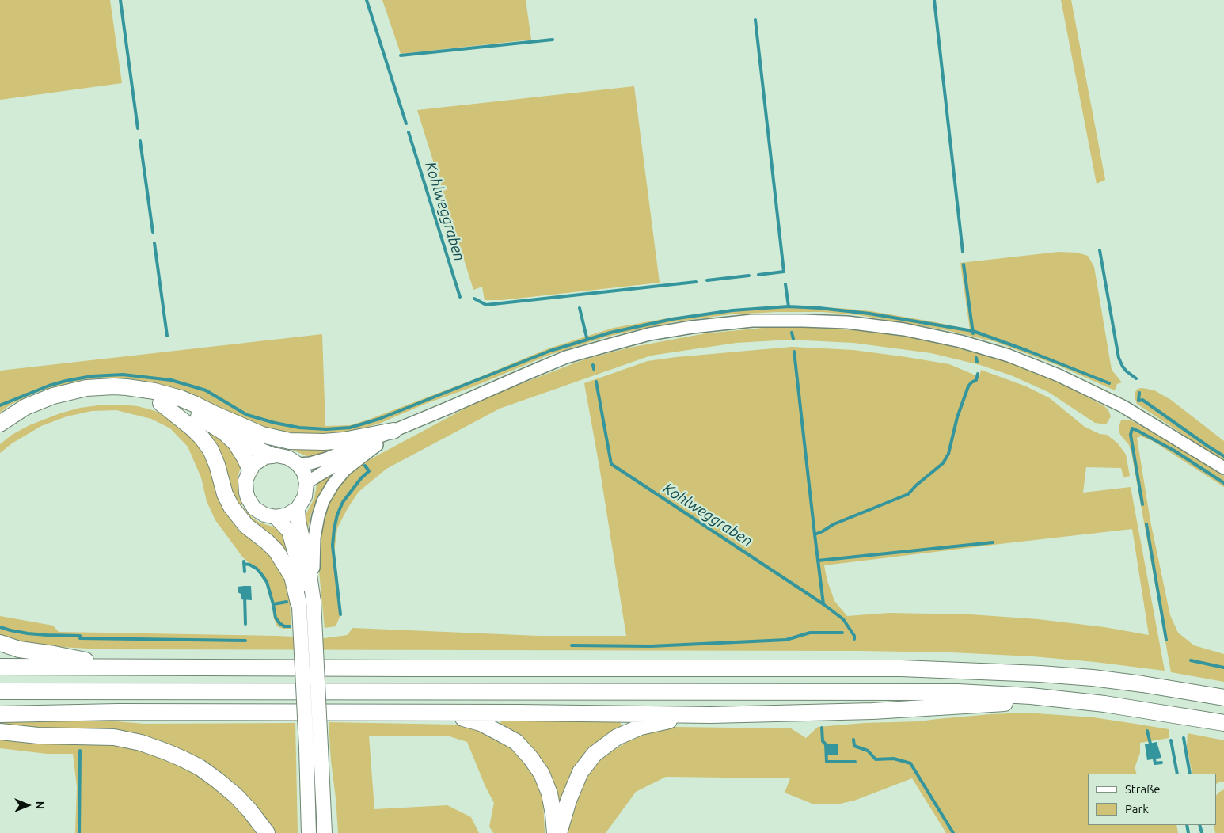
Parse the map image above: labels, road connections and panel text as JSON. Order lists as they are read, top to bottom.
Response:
{
  "water": ["Kohlweggraben"],
  "legend": ["Straße", "Park"],
  "north": "right"
}
